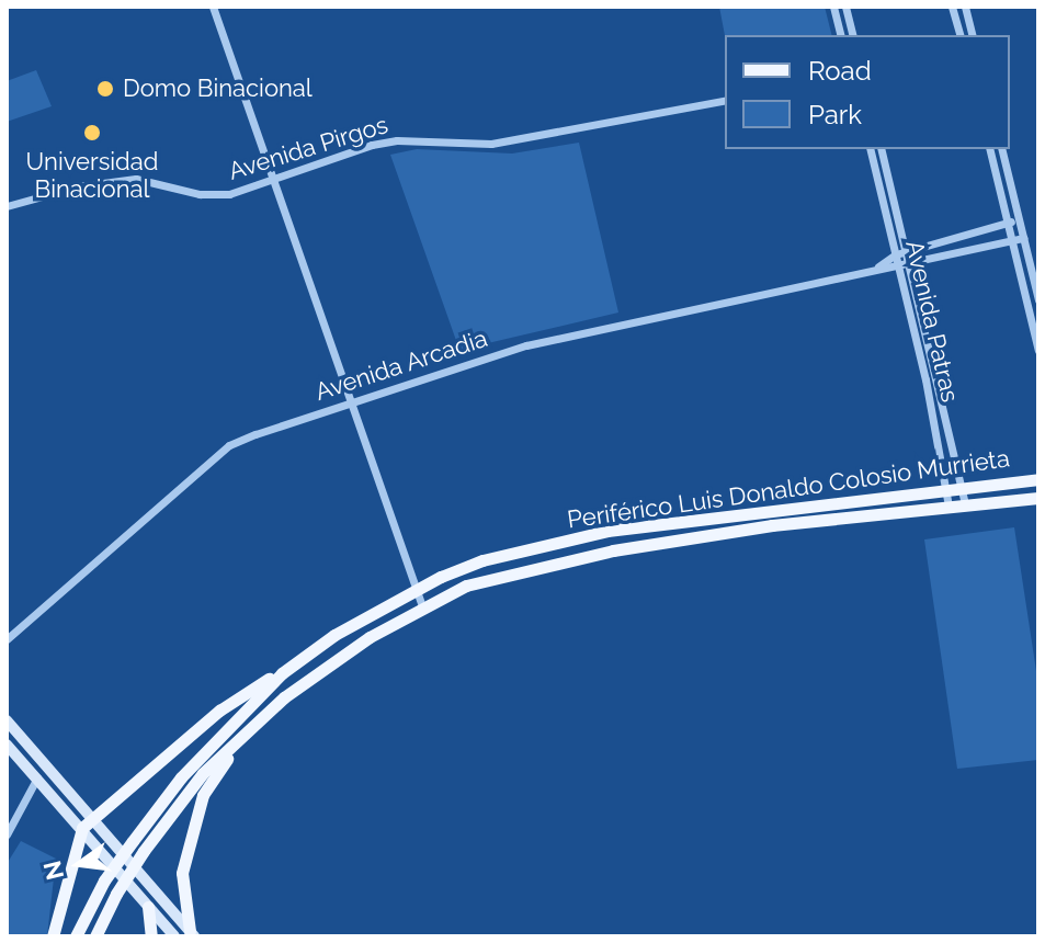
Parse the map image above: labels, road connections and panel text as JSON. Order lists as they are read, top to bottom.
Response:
{
  "streets": {
    "main road": ["Periférico Luis Donaldo Colosio Murrieta"],
    "street": ["Avenida Pirgos", "Avenida Patras", "Avenida Arcadia"]
  },
  "crossings": [
    ["Avenida Patras", "Avenida Arcadia"],
    ["Avenida Patras", "Periférico Luis Donaldo Colosio Murrieta"]
  ],
  "places": ["Domo Binacional", "Universidad Binacional"],
  "legend": ["Road", "Park"],
  "north": "left"
}
